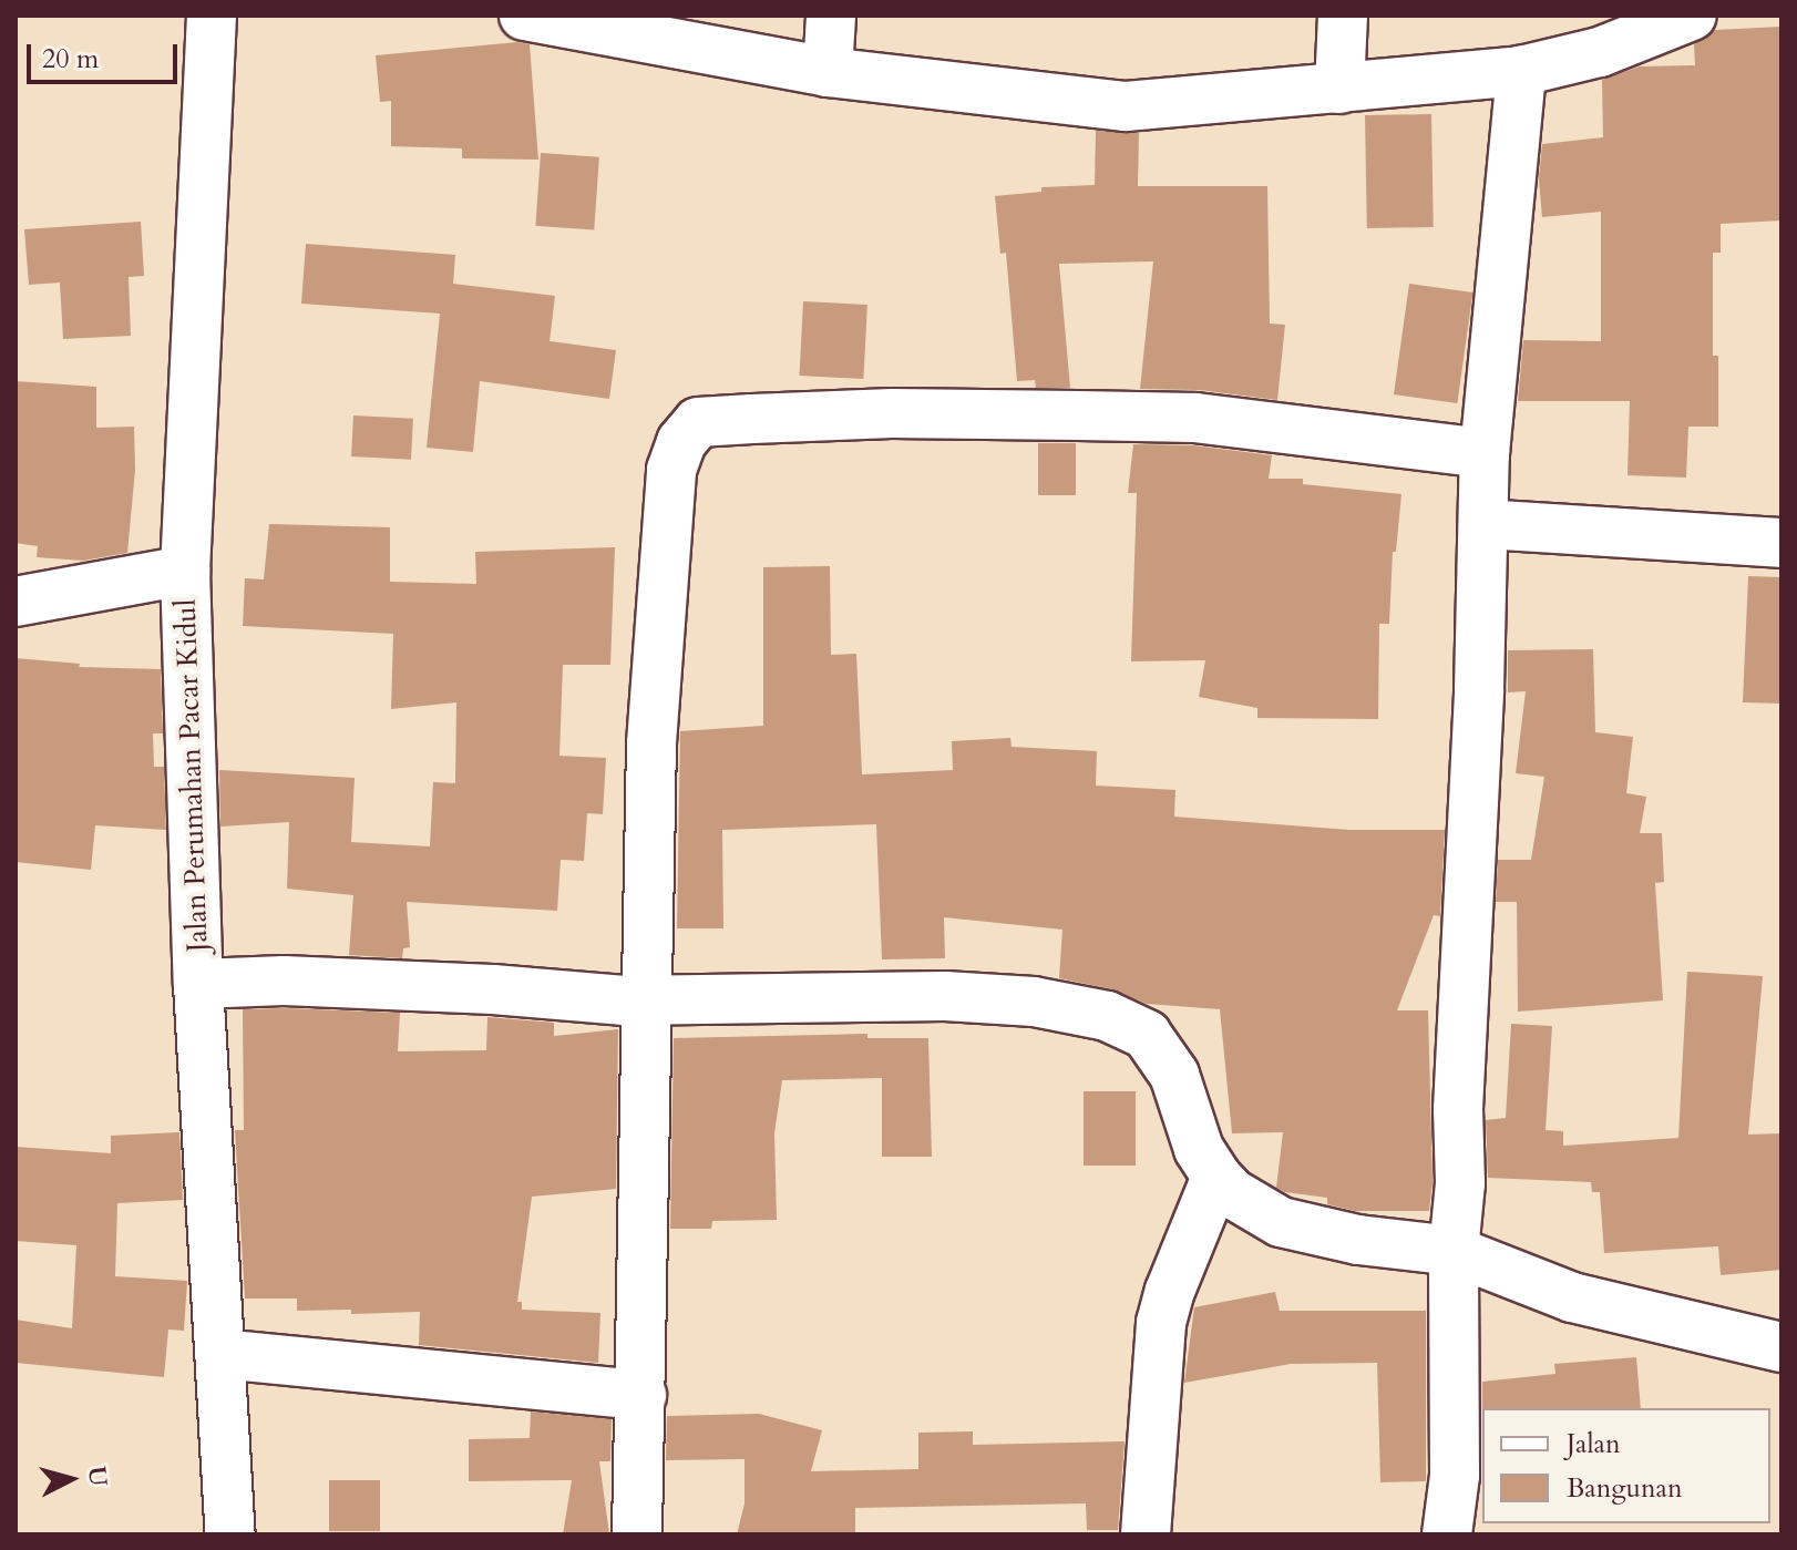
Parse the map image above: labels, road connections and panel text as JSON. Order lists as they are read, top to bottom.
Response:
{
  "streets": {
    "street": ["Jalan Perumahan Pacar Kidul"]
  },
  "legend": ["Jalan", "Bangunan"],
  "scale_bar": "20 m",
  "north": "right"
}
